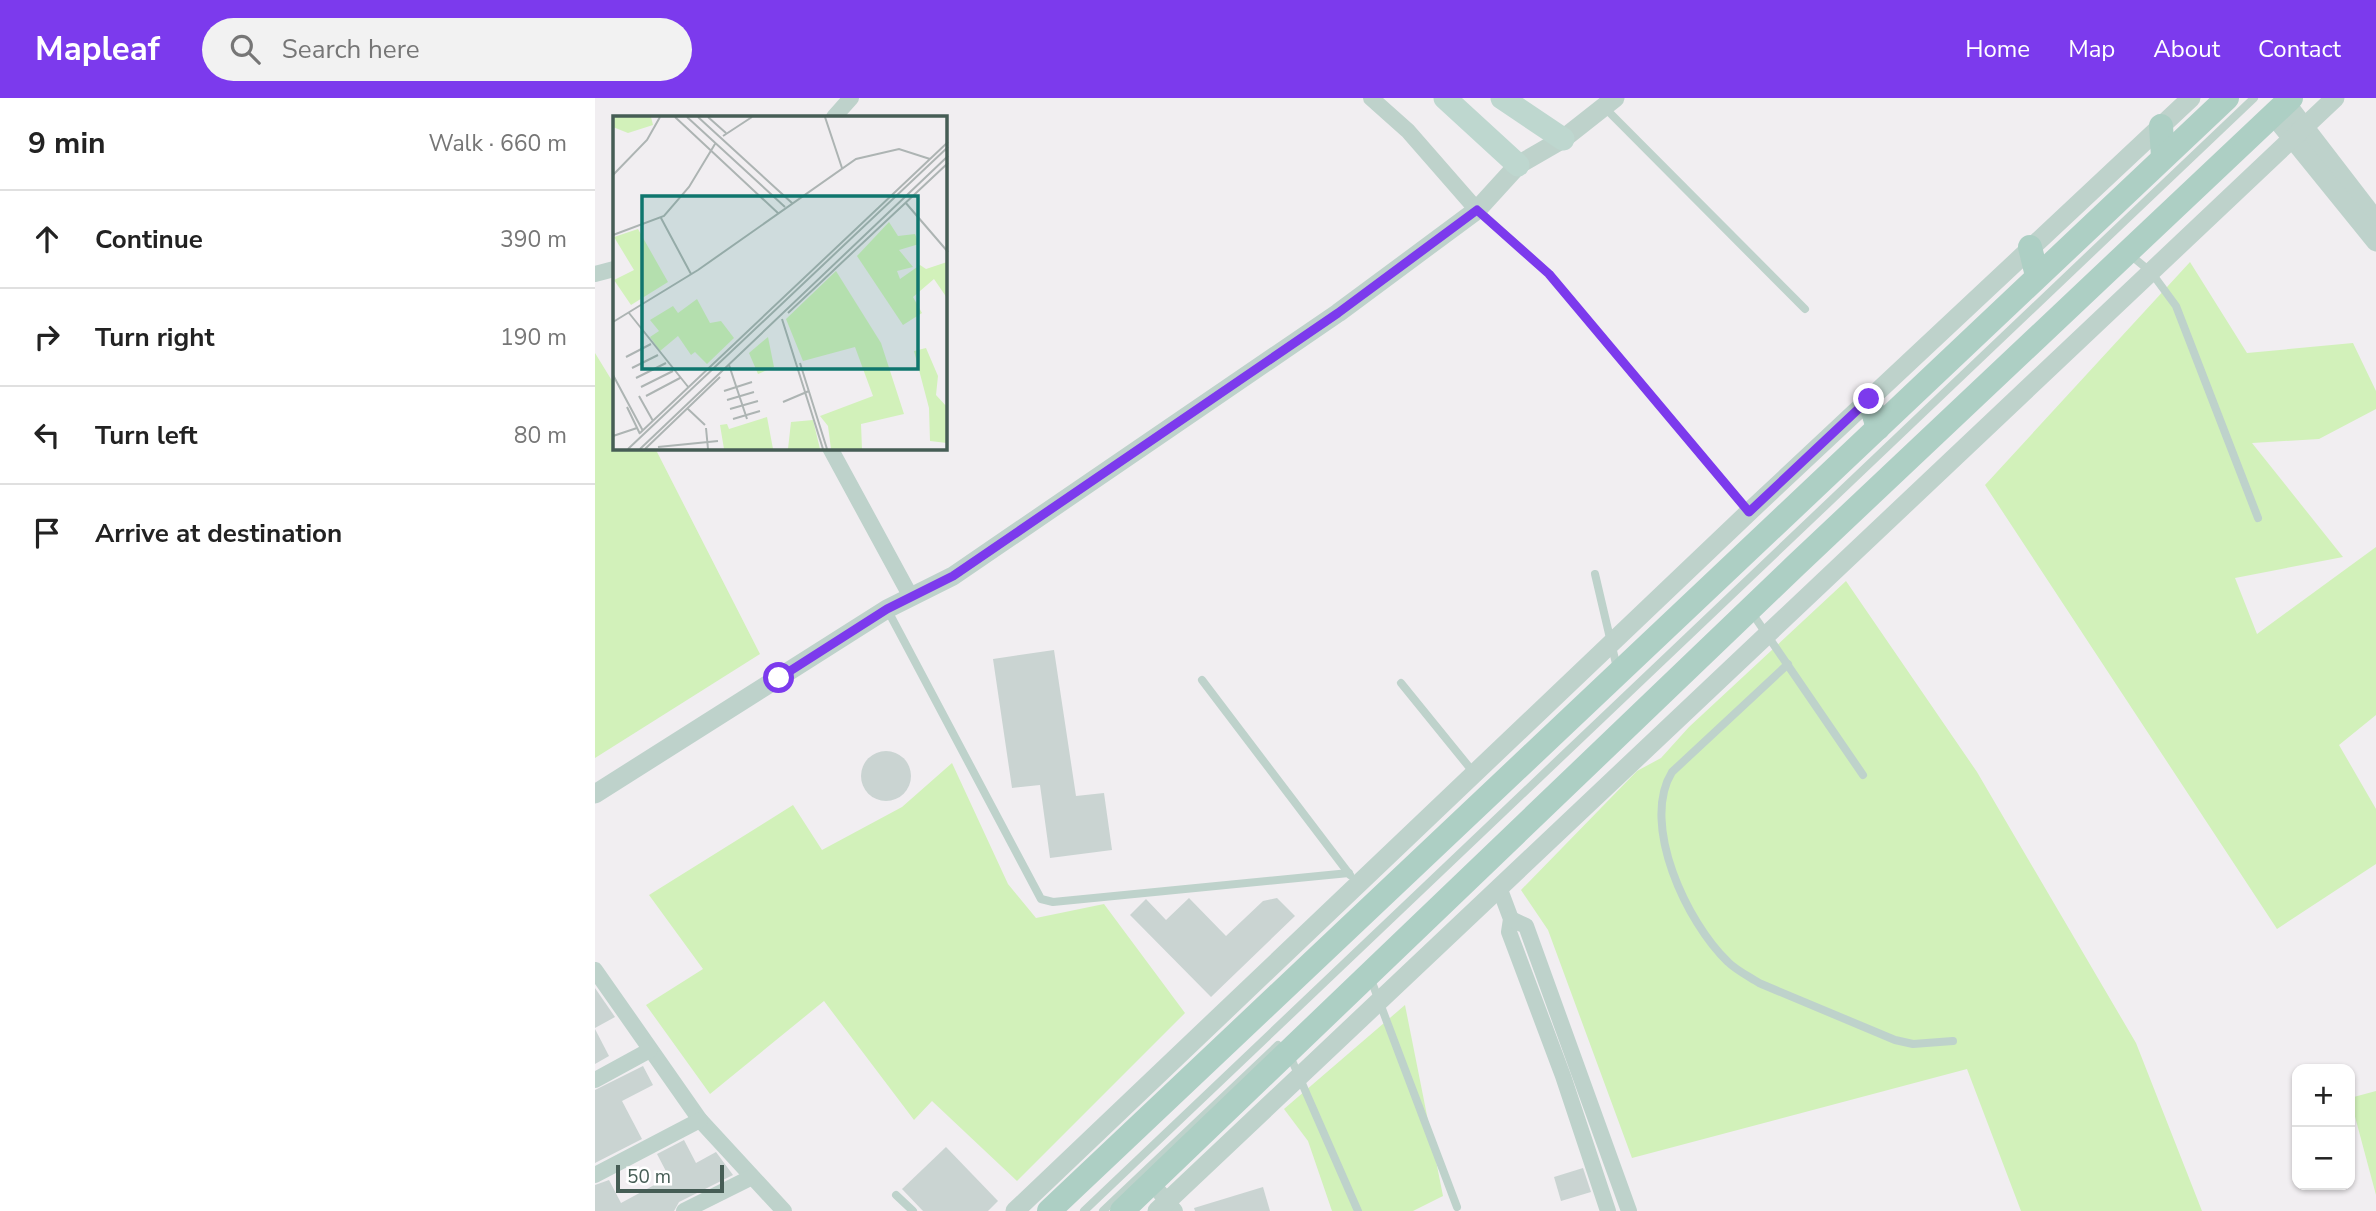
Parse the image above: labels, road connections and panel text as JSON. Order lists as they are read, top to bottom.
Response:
{
  "scale_bar": "50 m",
  "page": {
    "header": "Mapleaf",
    "search": "Search here",
    "nav": [
      "Home",
      "Map",
      "About",
      "Contact"
    ],
    "heading": ["9 min", "Walk · 660 m"],
    "list": [
      ["Continue", "390 m"],
      ["Turn right", "190 m"],
      ["Turn left", "80 m"],
      "Arrive at destination"
    ],
    "map_buttons": ["+", "−"],
    "scale": "50 m"
  }
}
